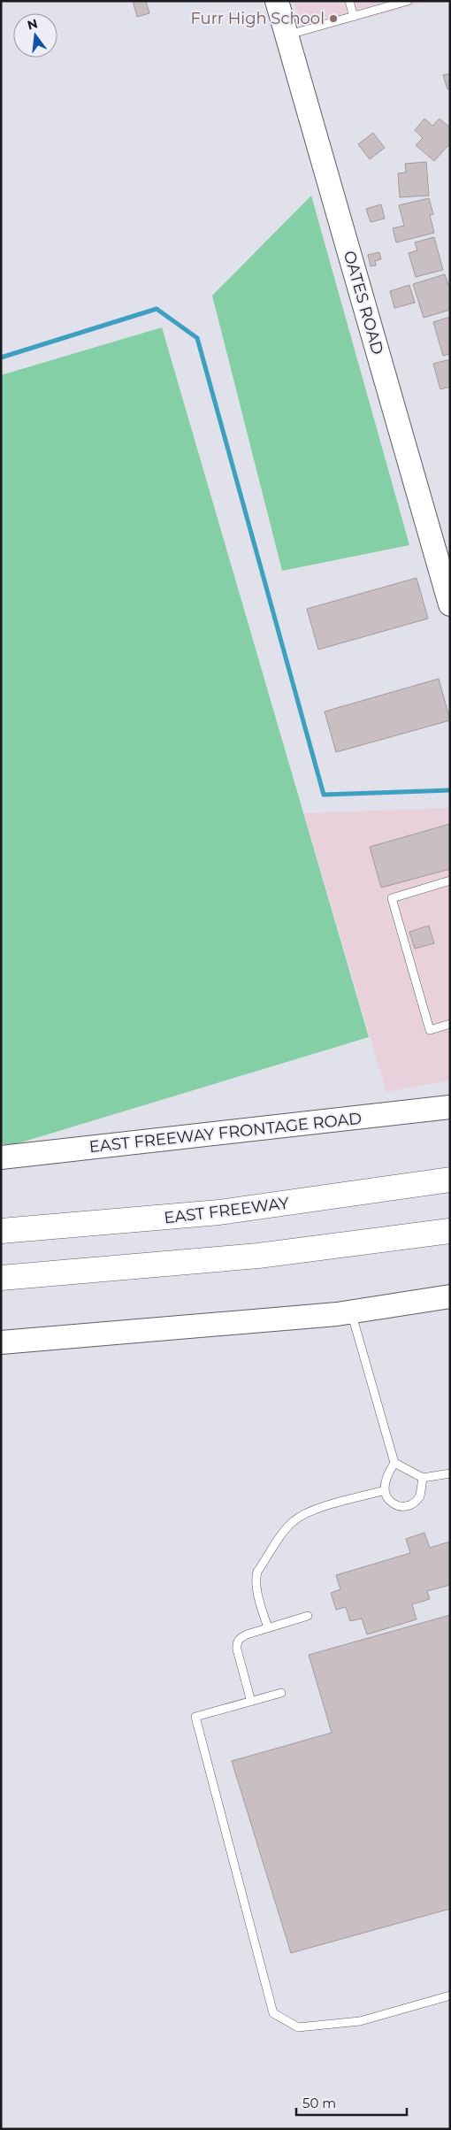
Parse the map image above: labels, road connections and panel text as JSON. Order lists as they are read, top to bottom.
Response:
{
  "streets": {
    "highway": ["EAST FREEWAY"],
    "main road": ["OATES ROAD", "EAST FREEWAY FRONTAGE ROAD"]
  },
  "places": ["Furr High School"],
  "scale_bar": "50 m",
  "north": "top"
}
